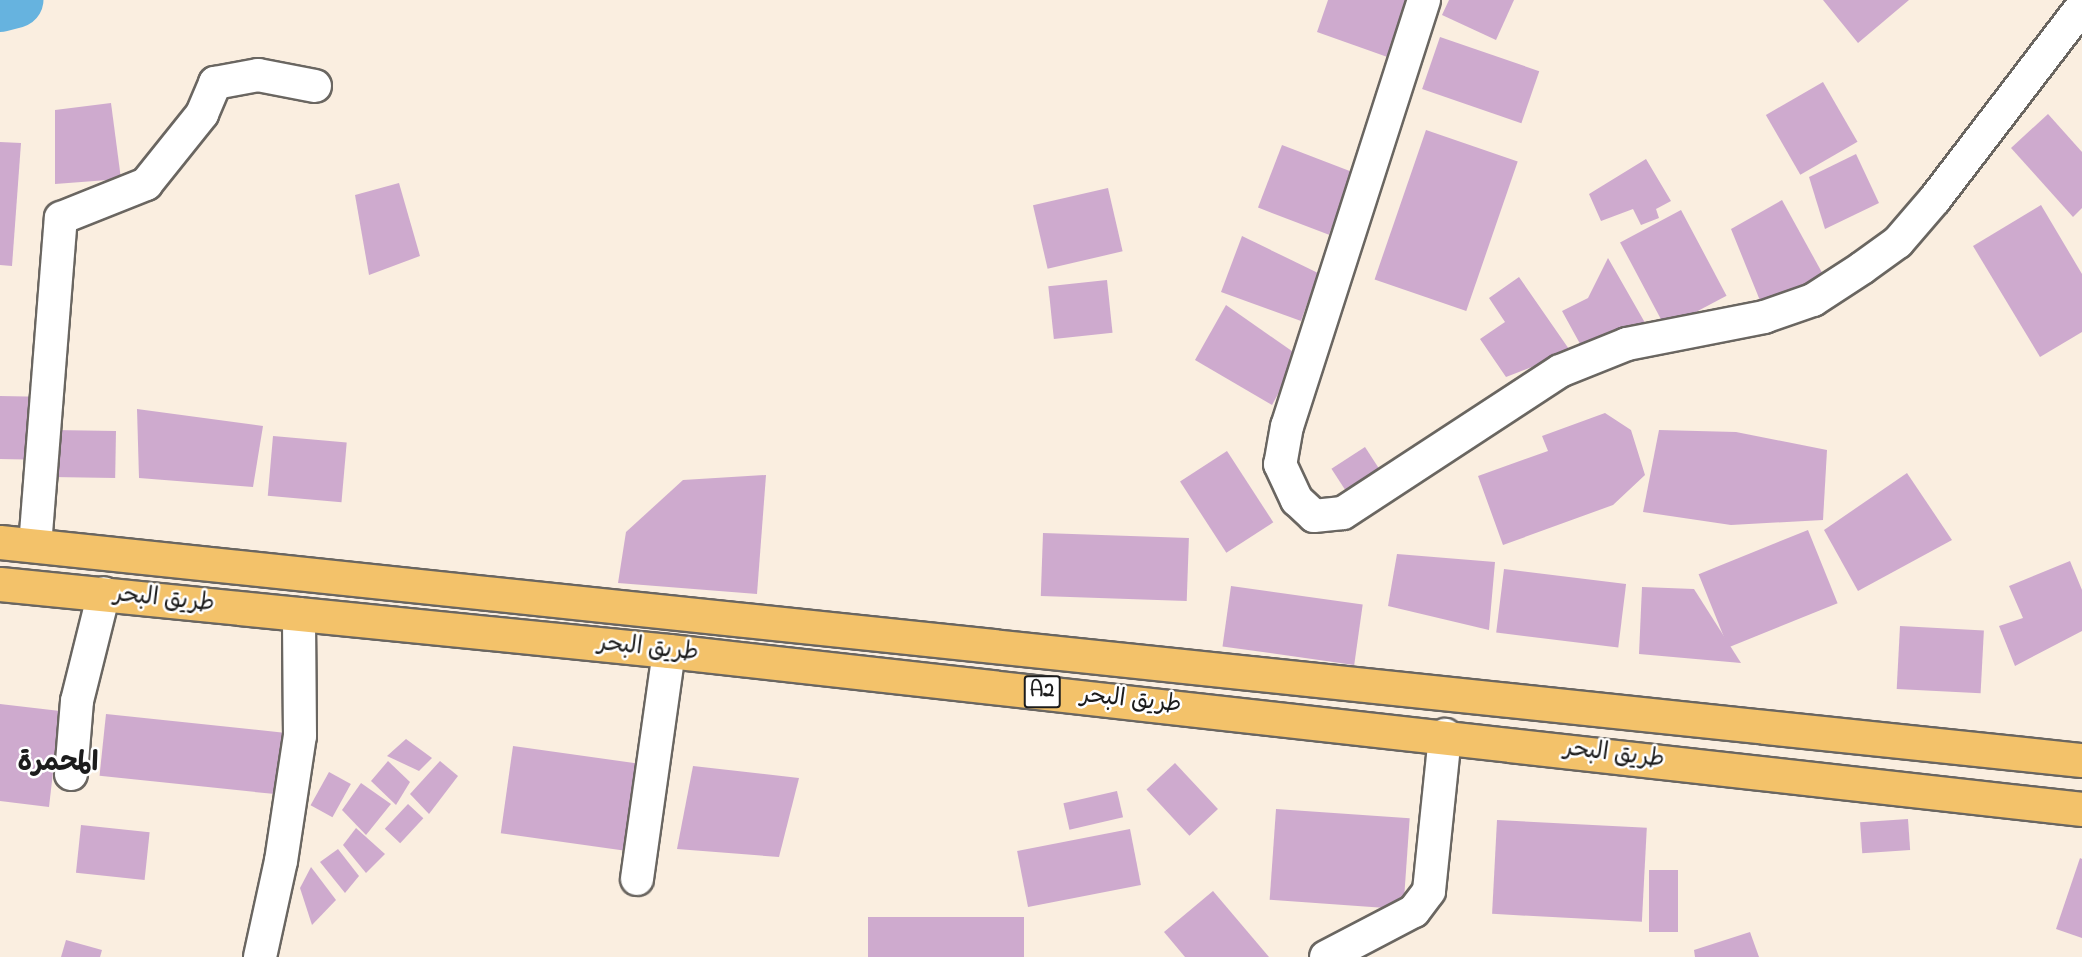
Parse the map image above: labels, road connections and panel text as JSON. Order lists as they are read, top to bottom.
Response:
{
  "streets": {
    "highway": ["طريق البحر", "A2"]
  },
  "districts": ["المحمرة"]
}
